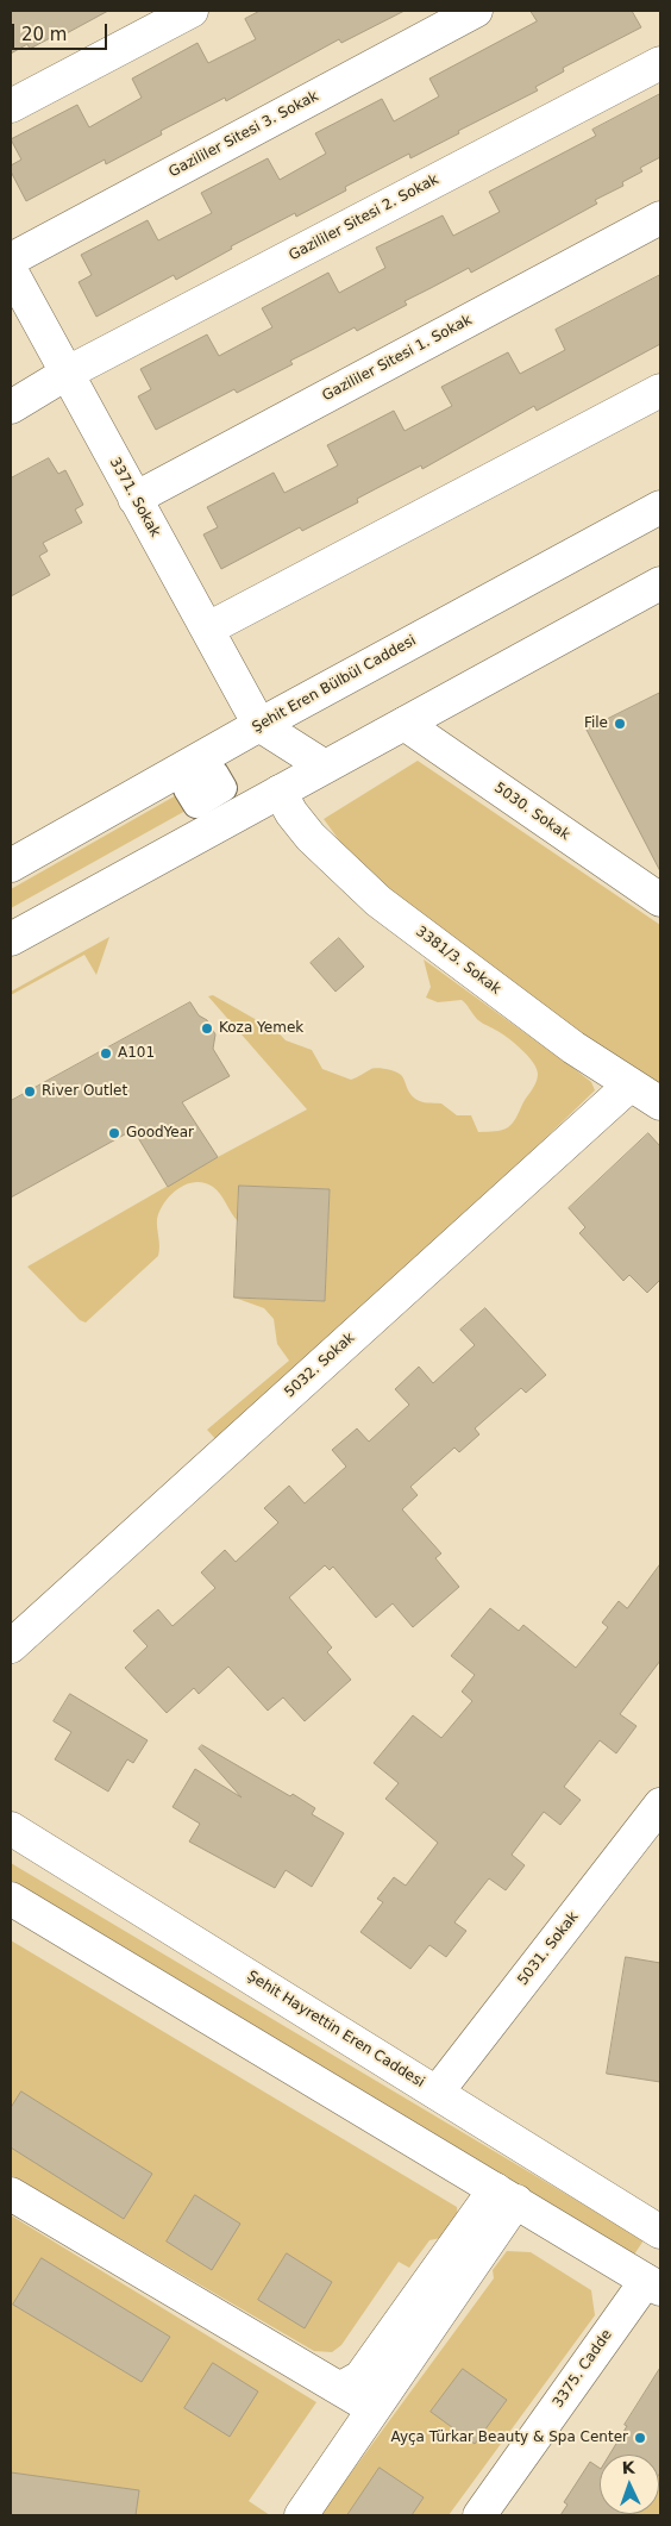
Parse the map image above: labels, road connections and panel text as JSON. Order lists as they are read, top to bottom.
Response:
{
  "streets": {
    "street": [
      "Gazililer Sitesi 3. Sokak",
      "Gazililer Sitesi 2. Sokak",
      "Gazililer Sitesi 1. Sokak",
      "3371. Sokak",
      "Şehit Eren Bülbül Caddesi",
      "5030. Sokak",
      "3381/3. Sokak",
      "5032. Sokak",
      "5031. Sokak",
      "Şehit Hayrettin Eren Caddesi",
      "3375. Cadde"
    ]
  },
  "crossings": [
    ["Gazililer Sitesi 2. Sokak", "3371. Sokak"],
    ["Gazililer Sitesi 1. Sokak", "3371. Sokak"],
    ["3371. Sokak", "Şehit Eren Bülbül Caddesi"],
    ["3381/3. Sokak", "5032. Sokak"],
    ["5031. Sokak", "Şehit Hayrettin Eren Caddesi"]
  ],
  "places": [
    "File",
    "Koza Yemek",
    "A101",
    "River Outlet",
    "GoodYear",
    "Ayça Türkar Beauty & Spa Center"
  ],
  "scale_bar": "20 m",
  "north": "top"
}
